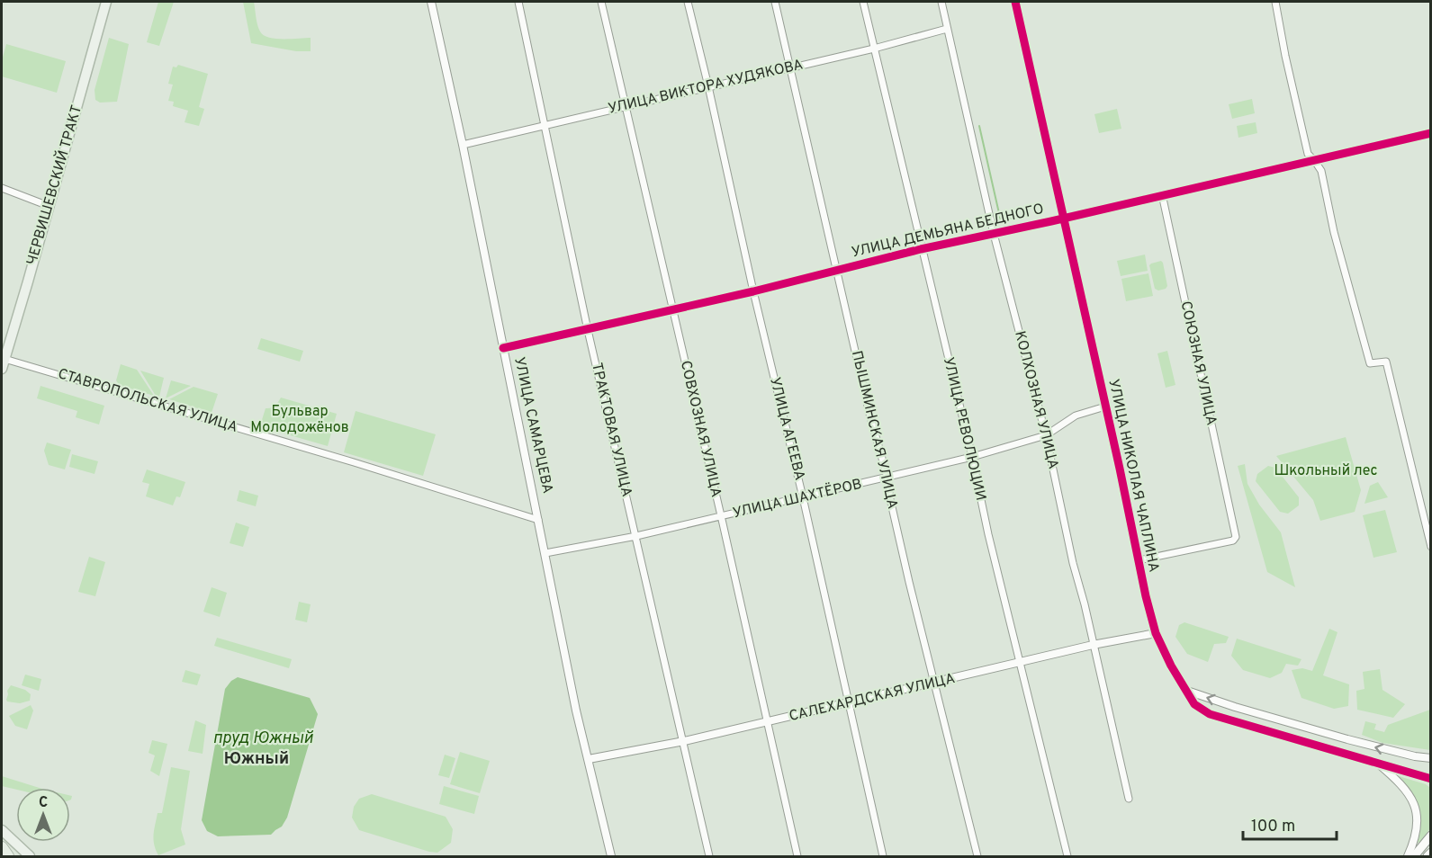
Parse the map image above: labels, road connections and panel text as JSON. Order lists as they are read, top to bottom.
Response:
{
  "streets": {
    "main road": ["ЧЕРВИШЕВСКИЙ ТРАКТ"],
    "street": [
      "УЛИЦА ВИКТОРА ХУДЯКОВА",
      "УЛИЦА ДЕМЬЯНА БЕДНОГО",
      "СОЮЗНАЯ УЛИЦА",
      "КОЛХОЗНАЯ УЛИЦА",
      "СТАВРОПОЛЬСКАЯ УЛИЦА",
      "УЛИЦА САМАРЦЕВА",
      "СОВХОЗНАЯ УЛИЦА",
      "УЛИЦА АГЕЕВА",
      "УЛИЦА РЕВОЛЮЦИИ",
      "ТРАКТОВАЯ УЛИЦА",
      "ПЫШМИНСКАЯ УЛИЦА",
      "УЛИЦА НИКОЛАЯ ЧАПЛИНА",
      "УЛИЦА ШАХТЁРОВ",
      "САЛЕХАРДСКАЯ УЛИЦА"
    ]
  },
  "crossings": [
    ["УЛИЦА ВИКТОРА ХУДЯКОВА", "КОЛХОЗНАЯ УЛИЦА"],
    ["УЛИЦА ВИКТОРА ХУДЯКОВА", "УЛИЦА САМАРЦЕВА"],
    ["УЛИЦА ВИКТОРА ХУДЯКОВА", "СОВХОЗНАЯ УЛИЦА"],
    ["УЛИЦА ВИКТОРА ХУДЯКОВА", "УЛИЦА АГЕЕВА"],
    ["УЛИЦА ВИКТОРА ХУДЯКОВА", "УЛИЦА РЕВОЛЮЦИИ"],
    ["УЛИЦА ВИКТОРА ХУДЯКОВА", "ТРАКТОВАЯ УЛИЦА"],
    ["УЛИЦА ВИКТОРА ХУДЯКОВА", "ПЫШМИНСКАЯ УЛИЦА"],
    ["ЧЕРВИШЕВСКИЙ ТРАКТ", "СТАВРОПОЛЬСКАЯ УЛИЦА"],
    ["УЛИЦА ДЕМЬЯНА БЕДНОГО", "СОЮЗНАЯ УЛИЦА"],
    ["УЛИЦА ДЕМЬЯНА БЕДНОГО", "КОЛХОЗНАЯ УЛИЦА"],
    ["УЛИЦА ДЕМЬЯНА БЕДНОГО", "УЛИЦА САМАРЦЕВА"],
    ["УЛИЦА ДЕМЬЯНА БЕДНОГО", "СОВХОЗНАЯ УЛИЦА"],
    ["УЛИЦА ДЕМЬЯНА БЕДНОГО", "УЛИЦА АГЕЕВА"],
    ["УЛИЦА ДЕМЬЯНА БЕДНОГО", "УЛИЦА РЕВОЛЮЦИИ"],
    ["УЛИЦА ДЕМЬЯНА БЕДНОГО", "ТРАКТОВАЯ УЛИЦА"],
    ["УЛИЦА ДЕМЬЯНА БЕДНОГО", "ПЫШМИНСКАЯ УЛИЦА"],
    ["УЛИЦА ДЕМЬЯНА БЕДНОГО", "УЛИЦА НИКОЛАЯ ЧАПЛИНА"],
    ["СОЮЗНАЯ УЛИЦА", "УЛИЦА НИКОЛАЯ ЧАПЛИНА"],
    ["КОЛХОЗНАЯ УЛИЦА", "УЛИЦА ШАХТЁРОВ"],
    ["КОЛХОЗНАЯ УЛИЦА", "САЛЕХАРДСКАЯ УЛИЦА"],
    ["СТАВРОПОЛЬСКАЯ УЛИЦА", "УЛИЦА САМАРЦЕВА"],
    ["УЛИЦА САМАРЦЕВА", "УЛИЦА ШАХТЁРОВ"],
    ["УЛИЦА САМАРЦЕВА", "САЛЕХАРДСКАЯ УЛИЦА"],
    ["СОВХОЗНАЯ УЛИЦА", "УЛИЦА ШАХТЁРОВ"],
    ["СОВХОЗНАЯ УЛИЦА", "САЛЕХАРДСКАЯ УЛИЦА"],
    ["УЛИЦА АГЕЕВА", "УЛИЦА ШАХТЁРОВ"],
    ["УЛИЦА АГЕЕВА", "САЛЕХАРДСКАЯ УЛИЦА"],
    ["УЛИЦА РЕВОЛЮЦИИ", "УЛИЦА ШАХТЁРОВ"],
    ["УЛИЦА РЕВОЛЮЦИИ", "САЛЕХАРДСКАЯ УЛИЦА"],
    ["ТРАКТОВАЯ УЛИЦА", "УЛИЦА ШАХТЁРОВ"],
    ["ТРАКТОВАЯ УЛИЦА", "САЛЕХАРДСКАЯ УЛИЦА"],
    ["ПЫШМИНСКАЯ УЛИЦА", "УЛИЦА ШАХТЁРОВ"],
    ["ПЫШМИНСКАЯ УЛИЦА", "САЛЕХАРДСКАЯ УЛИЦА"],
    ["УЛИЦА НИКОЛАЯ ЧАПЛИНА", "УЛИЦА ШАХТЁРОВ"],
    ["УЛИЦА НИКОЛАЯ ЧАПЛИНА", "САЛЕХАРДСКАЯ УЛИЦА"]
  ],
  "districts": ["Южный"],
  "water": ["пруд Южный"],
  "parks": ["Бульвар Молодожёнов", "Школьный лес"],
  "scale_bar": "100 m",
  "north": "top"
}
